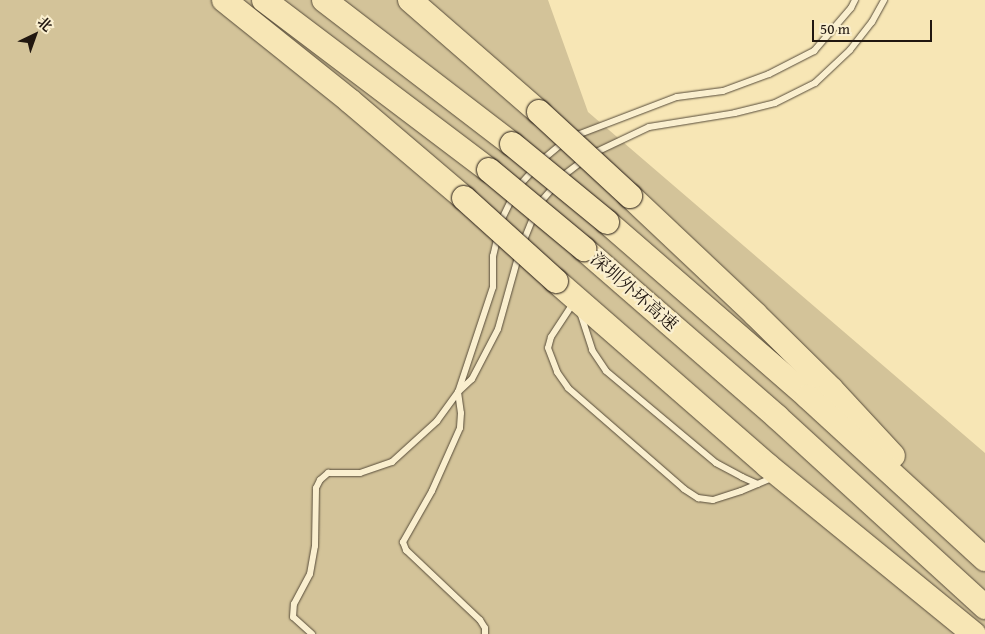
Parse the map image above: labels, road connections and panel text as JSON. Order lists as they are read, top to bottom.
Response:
{
  "streets": {
    "highway": ["深圳外环高速"]
  },
  "scale_bar": "50 m",
  "north": "top right"
}
